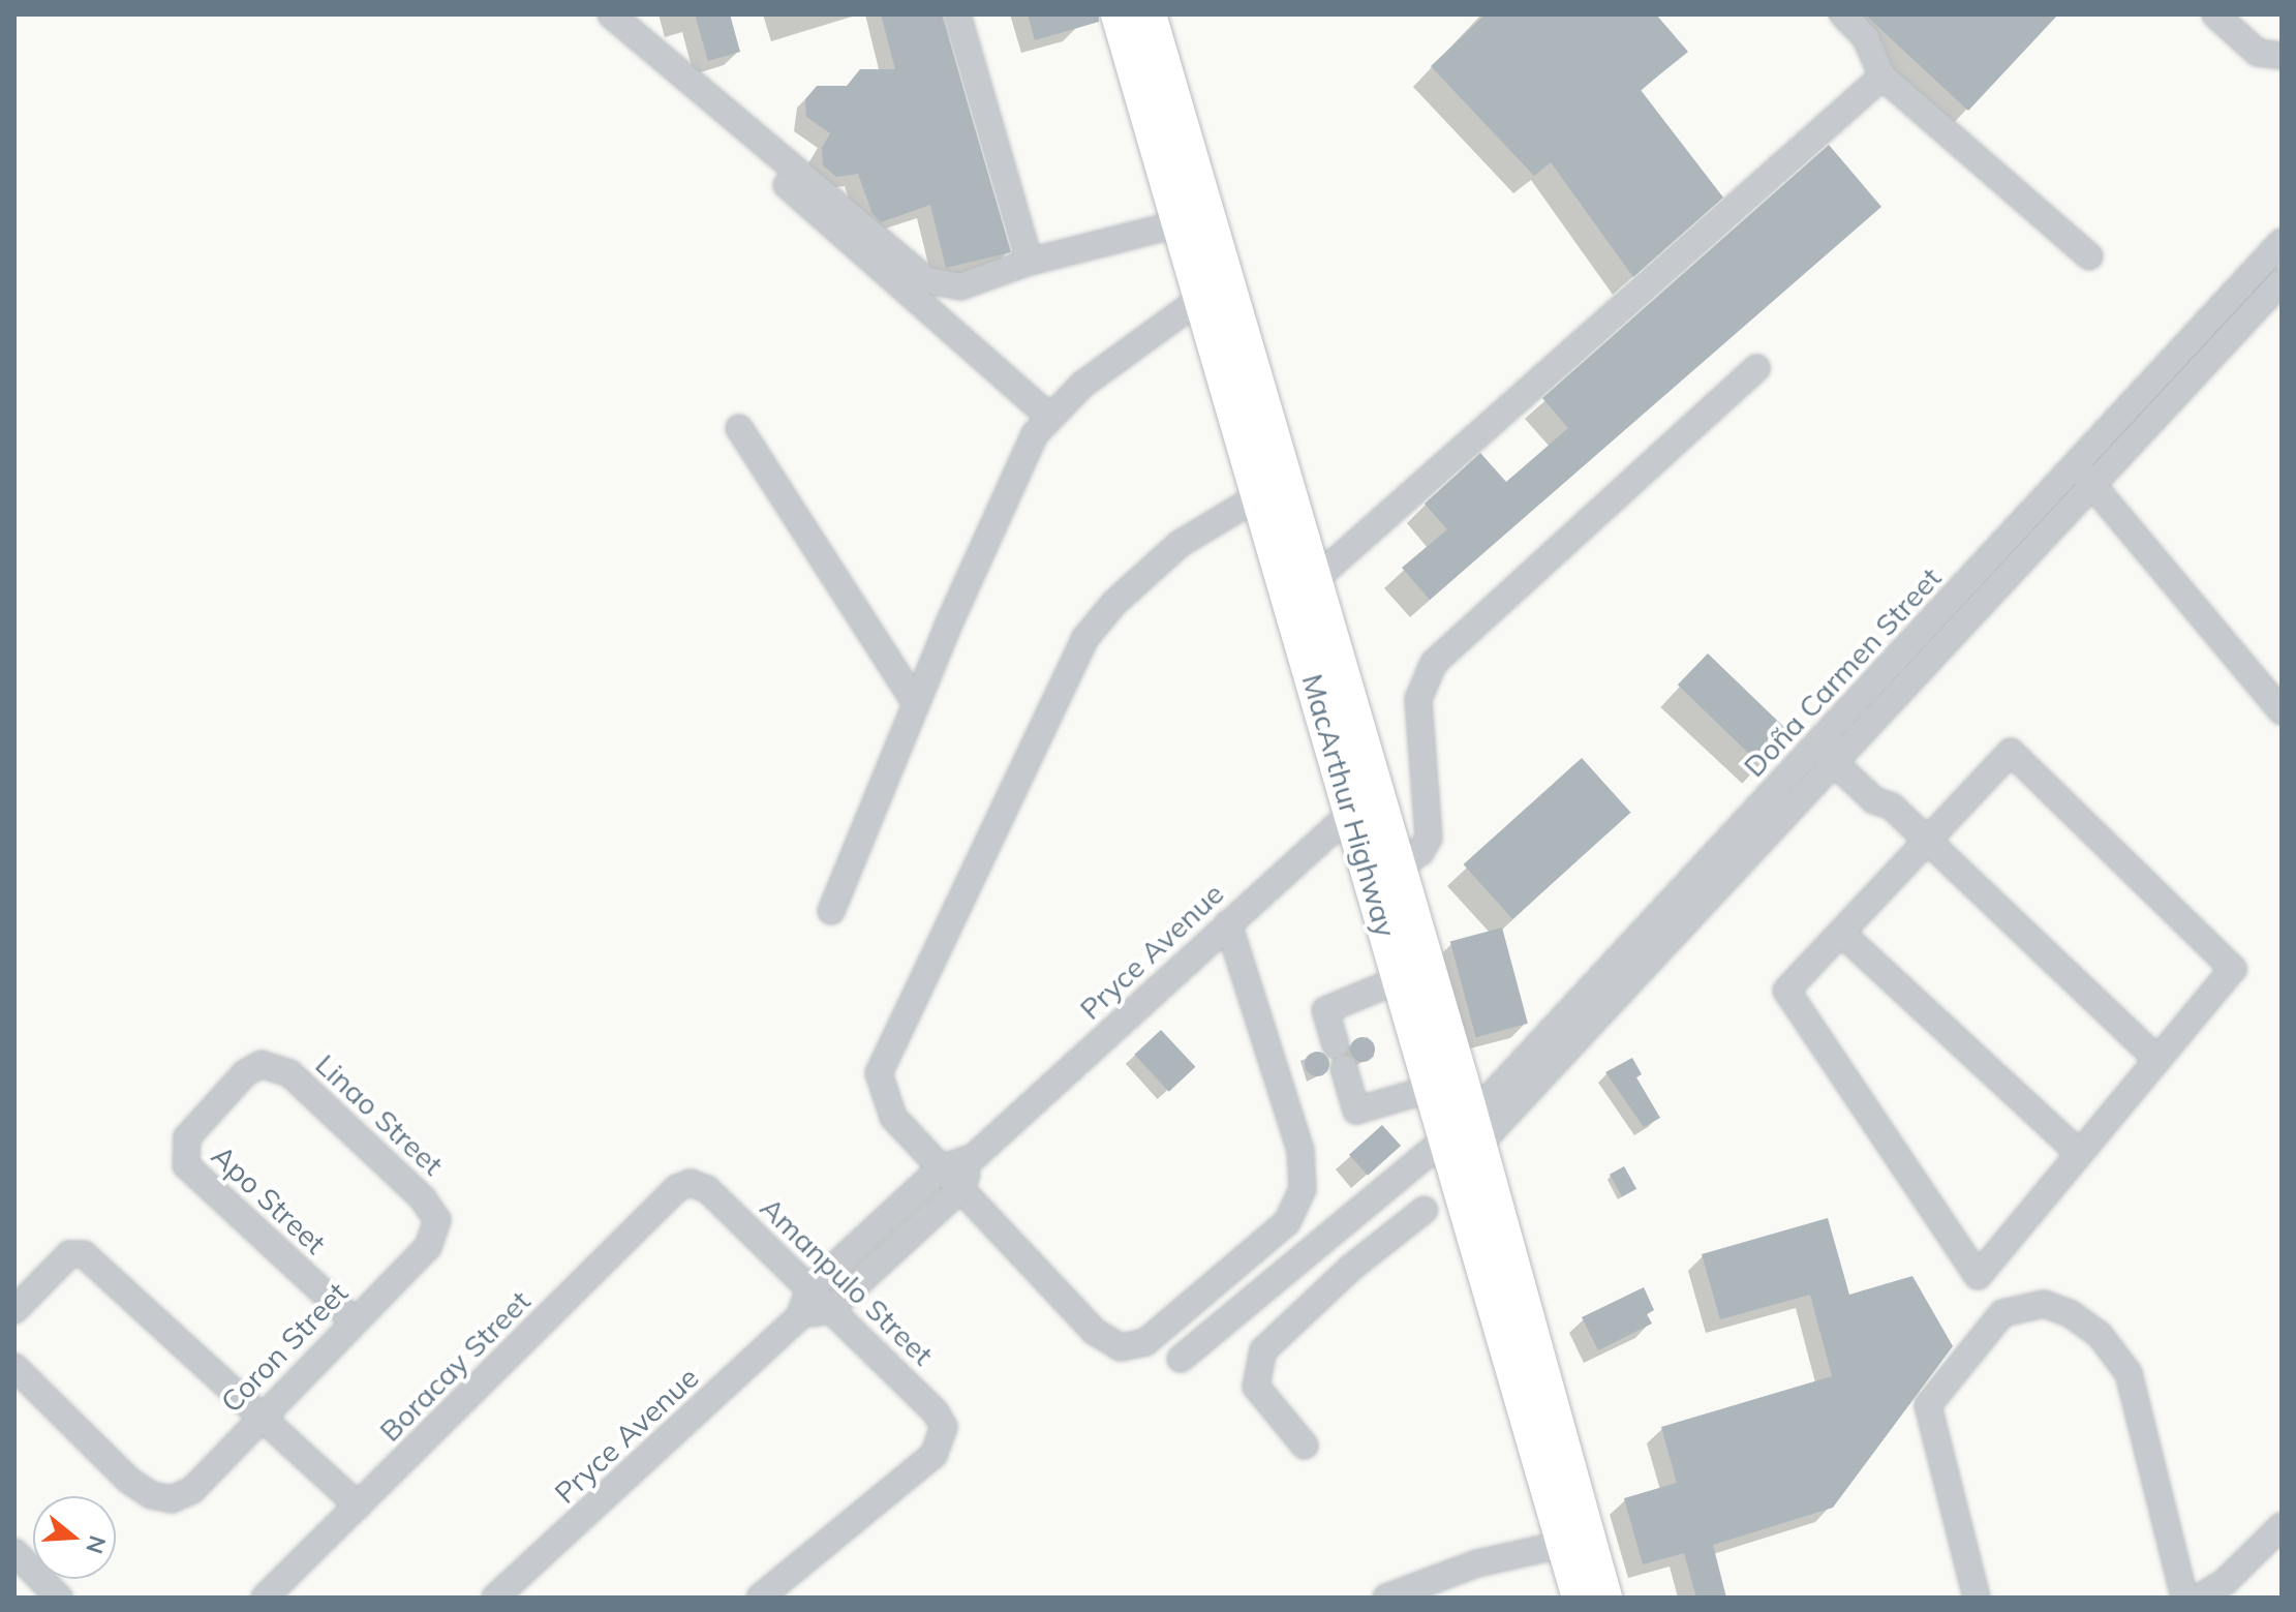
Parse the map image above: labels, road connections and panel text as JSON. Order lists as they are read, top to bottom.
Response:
{
  "streets": {
    "highway": ["MacArthur Highway"],
    "street": [
      "Doña Carmen Street",
      "Pryce Avenue",
      "Linao Street",
      "Apo Street",
      "Amanpulo Street",
      "Coron Street",
      "Boracay Street"
    ]
  },
  "crossings": [
    ["Doña Carmen Street", "MacArthur Highway"],
    ["MacArthur Highway", "Pryce Avenue"],
    ["Pryce Avenue", "Amanpulo Street"],
    ["Linao Street", "Apo Street"],
    ["Linao Street", "Coron Street"],
    ["Apo Street", "Coron Street"],
    ["Amanpulo Street", "Boracay Street"]
  ],
  "north": "right"
}
